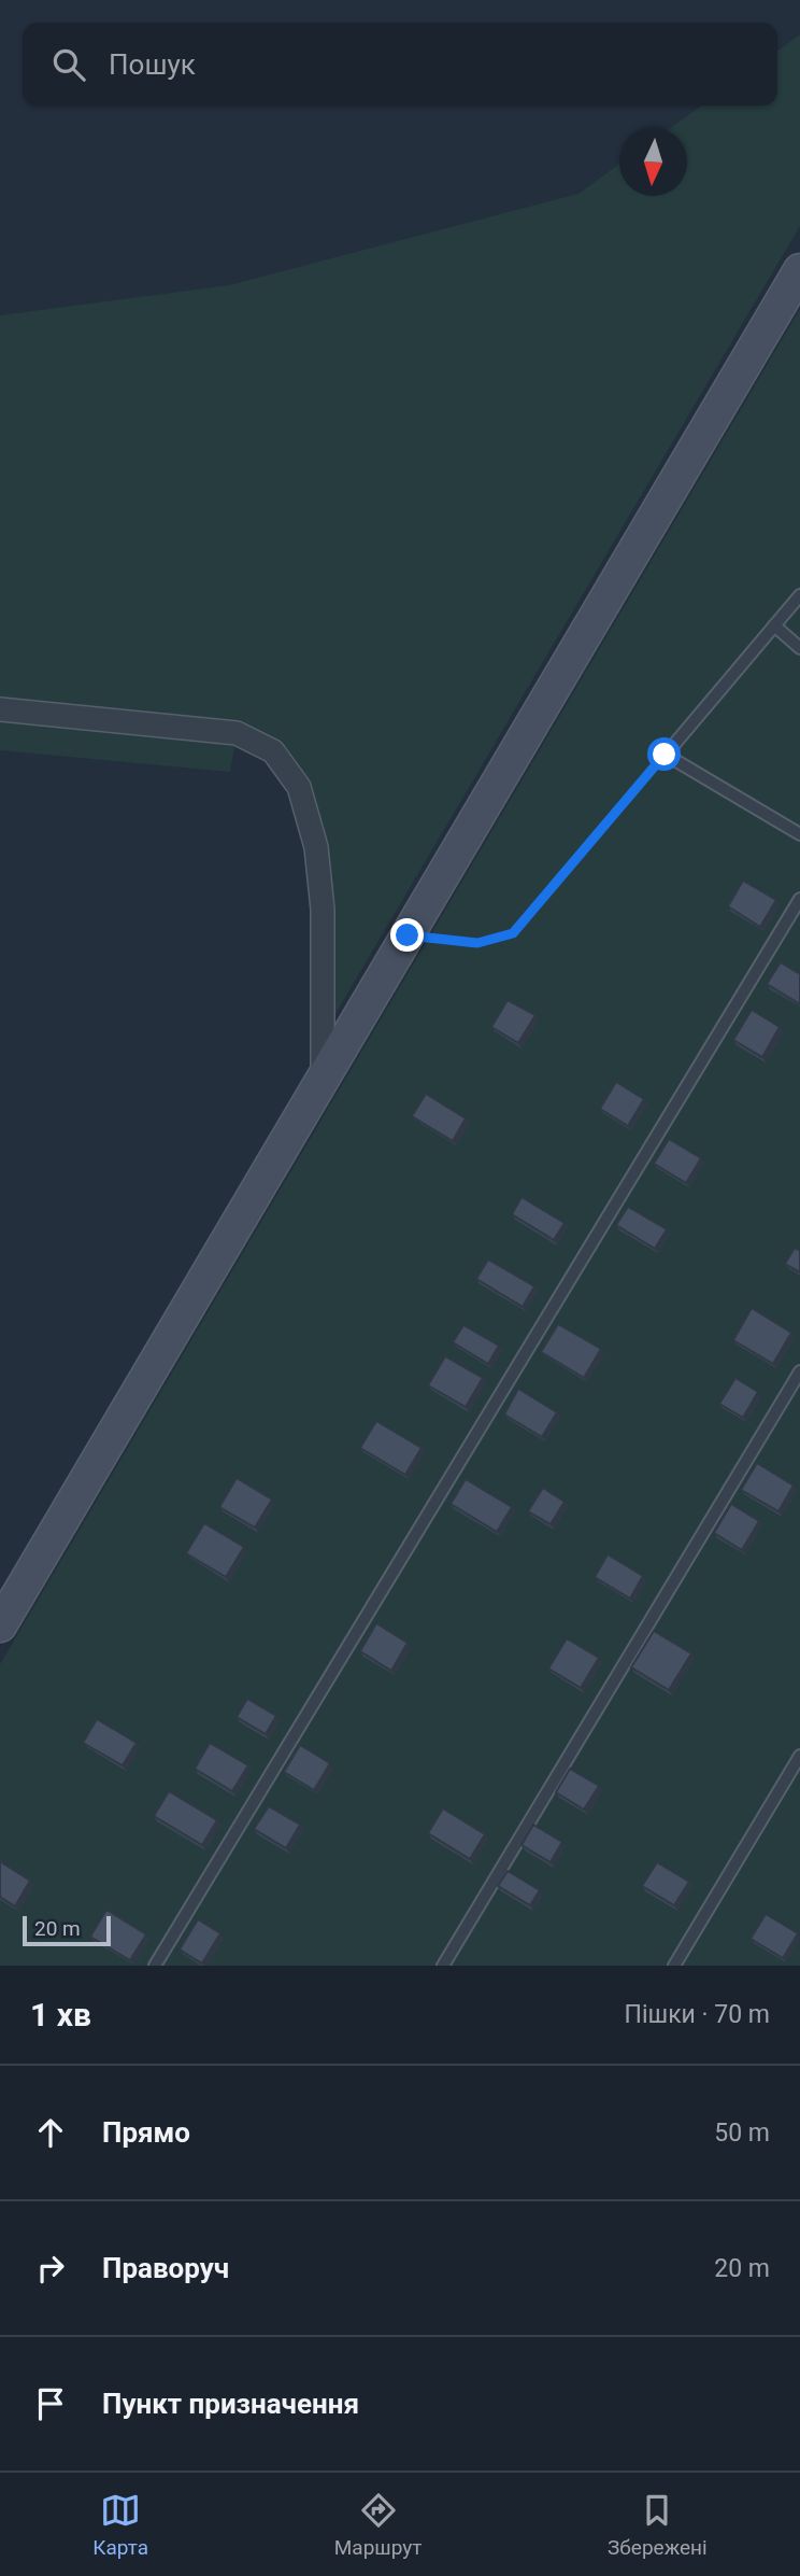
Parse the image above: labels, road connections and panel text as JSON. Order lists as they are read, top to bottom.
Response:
{
  "scale_bar": "20 m",
  "north": "bottom",
  "page": {
    "search": "Пошук",
    "scale": "20 m",
    "heading": ["1 хв", "Пішки · 70 m"],
    "list": [
      ["Прямо", "50 m"],
      ["Праворуч", "20 m"],
      "Пункт призначення"
    ],
    "nav": ["Карта", "Маршрут", "Збережені"]
  }
}
